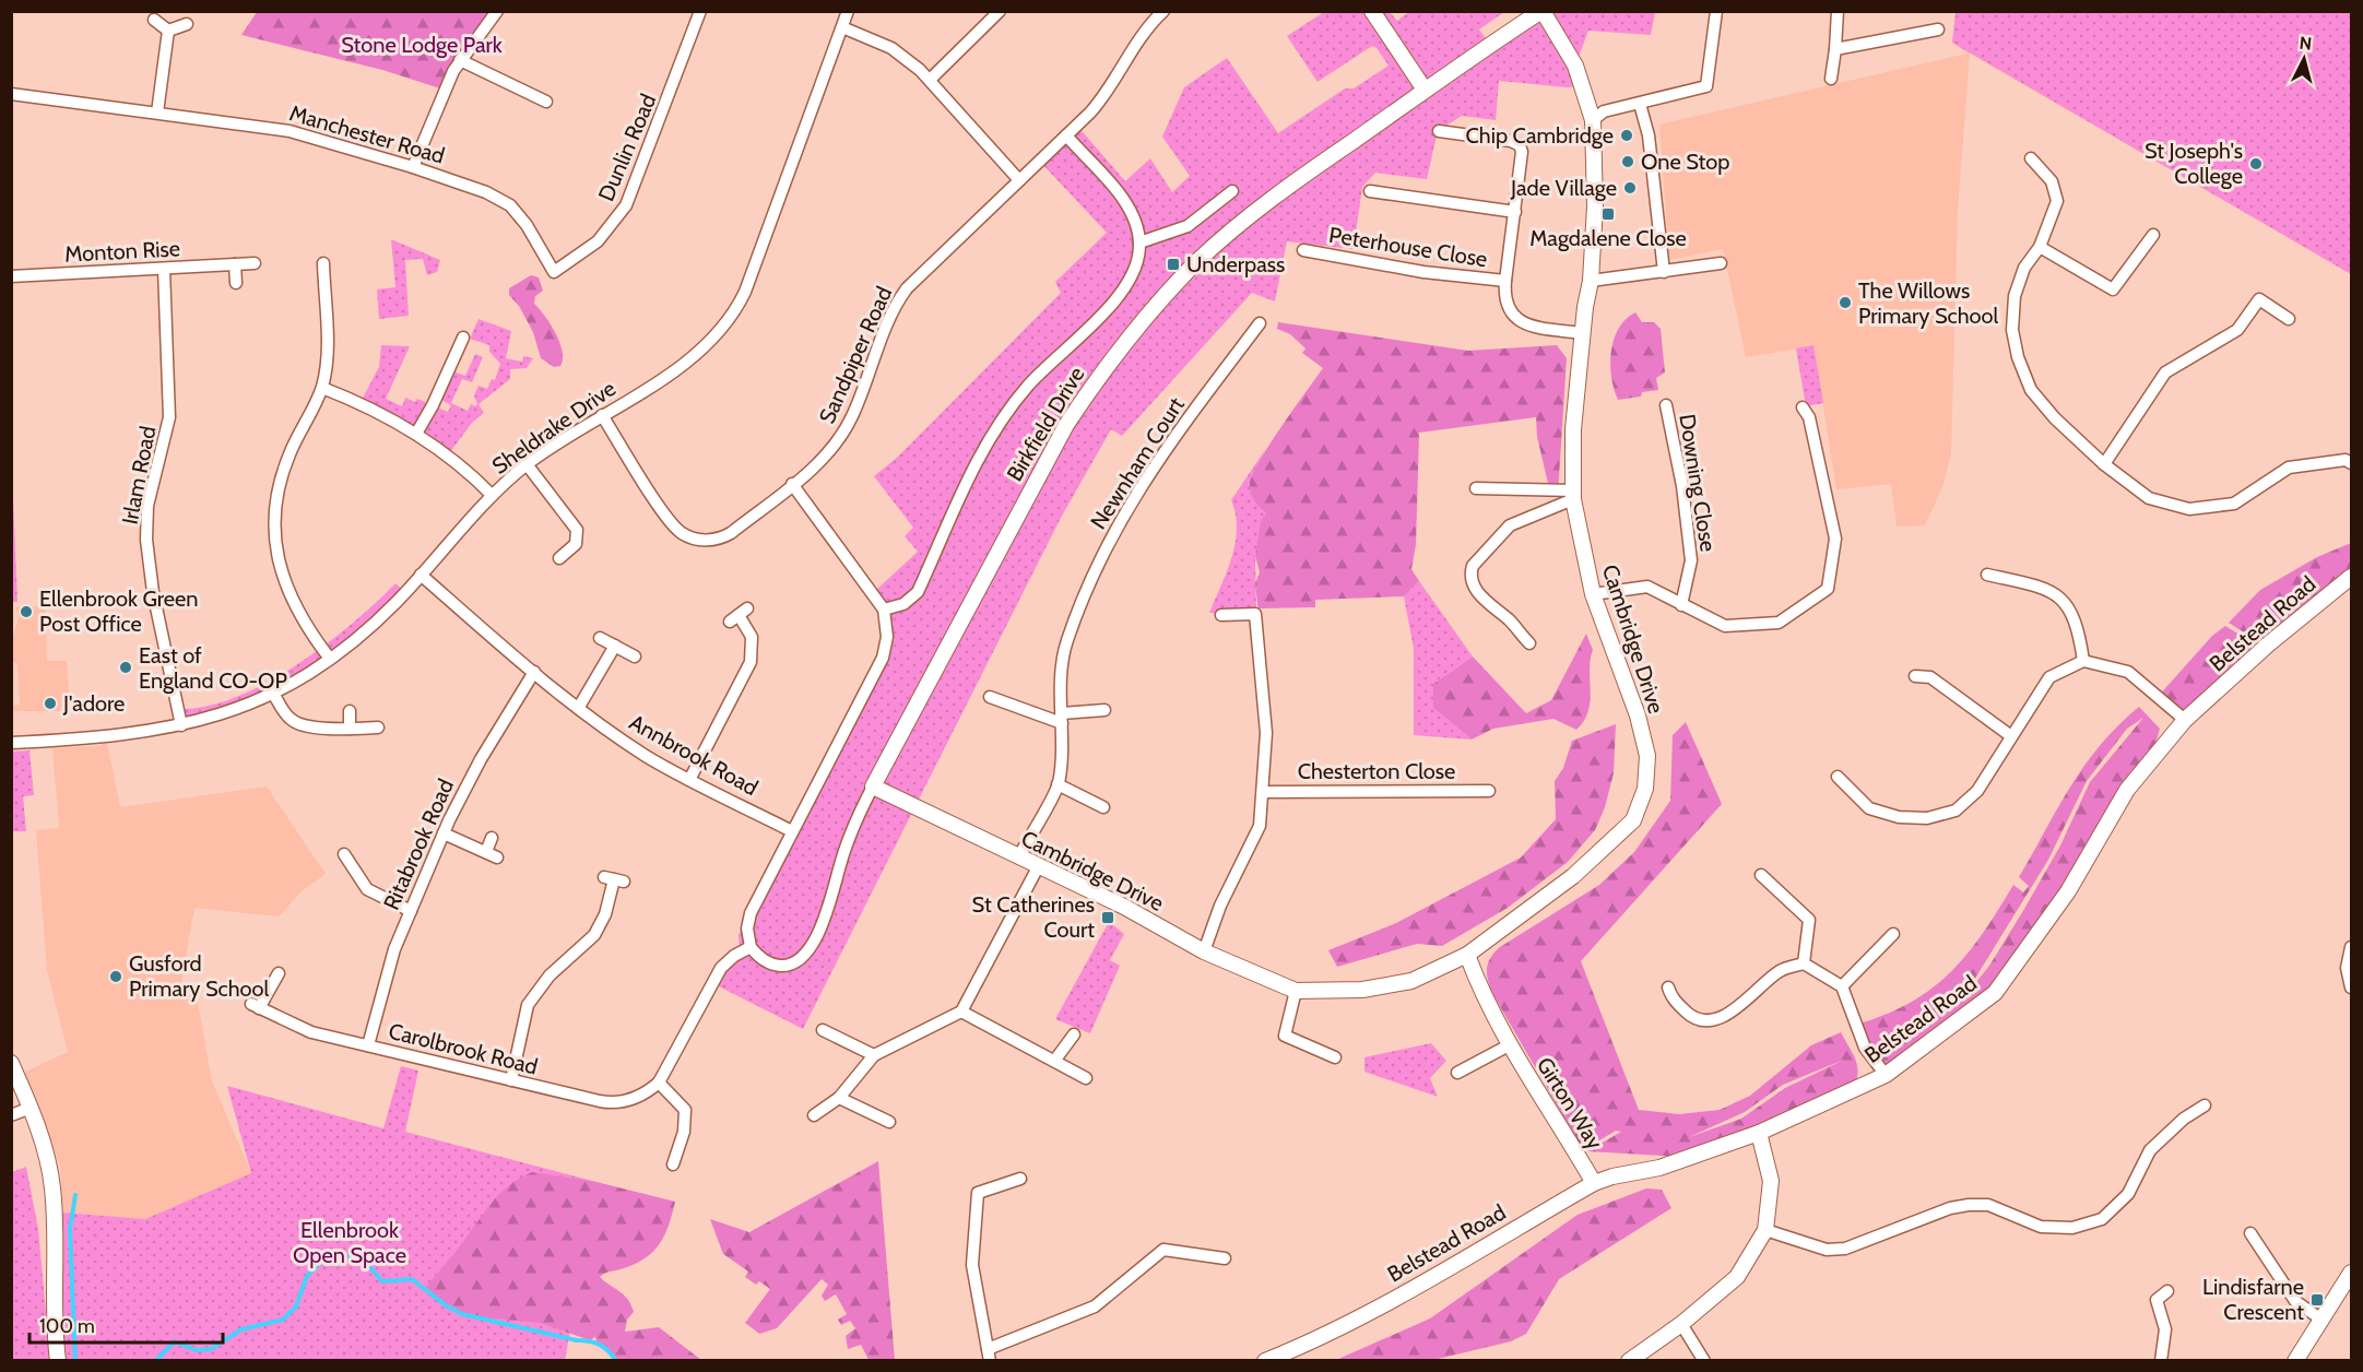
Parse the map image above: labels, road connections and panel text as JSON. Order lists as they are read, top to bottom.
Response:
{
  "streets": {
    "street": [
      "Manchester Road",
      "Dunlin Road",
      "Peterhouse Close",
      "Monton Rise",
      "Sandpiper Road",
      "Birkfield Drive",
      "Sheldrake Drive",
      "Newnham Court",
      "Irlam Road",
      "Downing Close",
      "Belstead Road",
      "Cambridge Drive",
      "Annbrook Road",
      "Chesterton Close",
      "Ritabrook Road",
      "Carolbrook Road",
      "Girton Way"
    ]
  },
  "crossings": [
    ["Manchester Road", "Dunlin Road"],
    ["Peterhouse Close", "Cambridge Drive"],
    ["Monton Rise", "Irlam Road"],
    ["Sandpiper Road", "Birkfield Drive"],
    ["Sandpiper Road", "Sheldrake Drive"],
    ["Birkfield Drive", "Cambridge Drive"],
    ["Sheldrake Drive", "Irlam Road"],
    ["Sheldrake Drive", "Annbrook Road"],
    ["Newnham Court", "Cambridge Drive"],
    ["Belstead Road", "Girton Way"],
    ["Cambridge Drive", "Girton Way"],
    ["Annbrook Road", "Ritabrook Road"],
    ["Ritabrook Road", "Carolbrook Road"]
  ],
  "parks": ["Stone Lodge Park", "Ellenbrook Open Space"],
  "places": {
    "other": [
      "Chip Cambridge",
      "One Stop",
      "St Joseph's College",
      "Jade Village",
      "The Willows Primary School",
      "Ellenbrook Green Post Office",
      "East of England CO-OP",
      "J'adore",
      "Gusford Primary School"
    ],
    "transit": [
      "Magdalene Close",
      "Underpass",
      "St Catherines Court",
      "Lindisfarne Crescent"
    ]
  },
  "scale_bar": "100 m",
  "north": "top"
}
